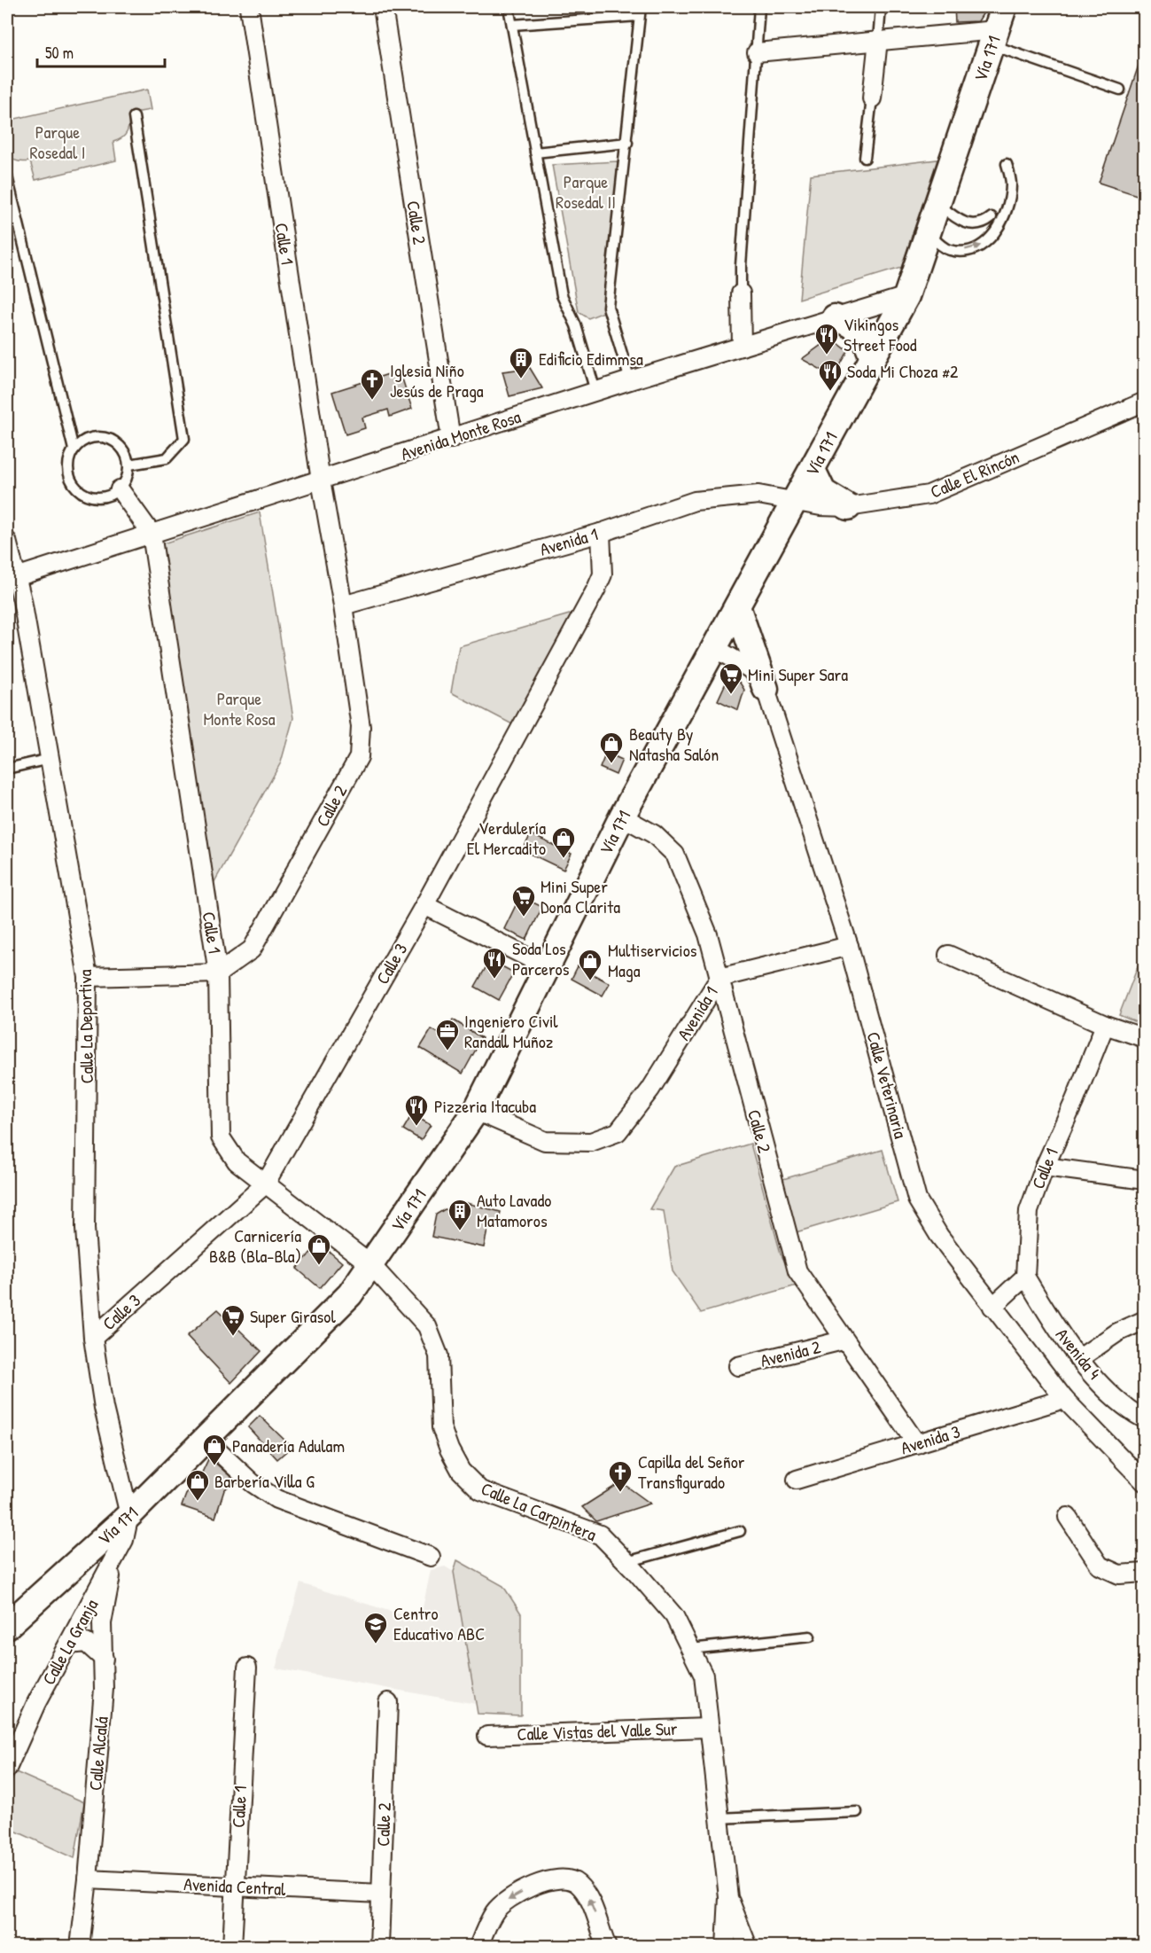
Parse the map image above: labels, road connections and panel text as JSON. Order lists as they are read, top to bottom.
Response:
{
  "streets": {
    "main road": ["Vía 171"],
    "street": [
      "Calle 2",
      "Calle 1",
      "Avenida Monte Rosa",
      "Calle El Rincón",
      "Avenida 1",
      "Calle 3",
      "Calle La Deportiva",
      "Calle Veterinaria",
      "Avenida 2",
      "Avenida 4",
      "Avenida 3",
      "Calle La Carpintera",
      "Calle La Granja",
      "Calle Vistas del Valle Sur",
      "Calle Alcalá",
      "Avenida Central"
    ]
  },
  "crossings": [
    ["Vía 171", "Calle 2"],
    ["Vía 171", "Calle 1"],
    ["Vía 171", "Avenida Monte Rosa"],
    ["Vía 171", "Calle El Rincón"],
    ["Vía 171", "Avenida 1"],
    ["Vía 171", "Calle La Deportiva"],
    ["Vía 171", "Calle Veterinaria"],
    ["Vía 171", "Calle La Carpintera"],
    ["Vía 171", "Calle La Granja"],
    ["Calle 2", "Calle 1"],
    ["Calle 2", "Avenida Monte Rosa"],
    ["Calle 2", "Avenida 1"],
    ["Calle 2", "Avenida 2"],
    ["Calle 2", "Avenida 3"],
    ["Calle 2", "Avenida Central"],
    ["Calle 1", "Avenida Monte Rosa"],
    ["Calle 1", "Calle 3"],
    ["Calle 1", "Avenida 4"],
    ["Calle 1", "Calle La Carpintera"],
    ["Calle 1", "Avenida Central"],
    ["Avenida Monte Rosa", "Calle La Deportiva"],
    ["Calle El Rincón", "Avenida 1"],
    ["Avenida 1", "Calle 3"],
    ["Avenida 1", "Calle Veterinaria"],
    ["Calle 3", "Calle La Deportiva"],
    ["Calle La Deportiva", "Calle La Granja"],
    ["Calle Veterinaria", "Avenida 3"],
    ["Calle La Carpintera", "Calle Vistas del Valle Sur"],
    ["Calle La Granja", "Calle Alcalá"],
    ["Calle Alcalá", "Avenida Central"]
  ],
  "parks": ["Parque Rosedal I", "Parque Rosedal II", "Parque Monte Rosa"],
  "places": {
    "restaurant": [
      "Vikingos Street Food",
      "Soda Mi Choza #2",
      "Soda Los Parceros",
      "Pizzeria Itacuba"
    ],
    "building": ["Edificio Edimmsa", "Auto Lavado Matamoros"],
    "church": ["Iglesia Niño Jesús de Praga", "Capilla del Señor Transfigurado"],
    "supermarket": ["Mini Super Sara", "Mini Super Dona Clarita", "Super Girasol"],
    "shop": [
      "Beauty By Natasha Salón",
      "Verdulería El Mercadito",
      "Multiservicios Maga",
      "Carnicería B&B (Bla-Bla)",
      "Panadería Adulam",
      "Barbería Villa G"
    ],
    "office": ["Ingeniero Civil Randall Muñoz"],
    "school or university": ["Centro Educativo ABC"]
  },
  "scale_bar": "50 m"
}
